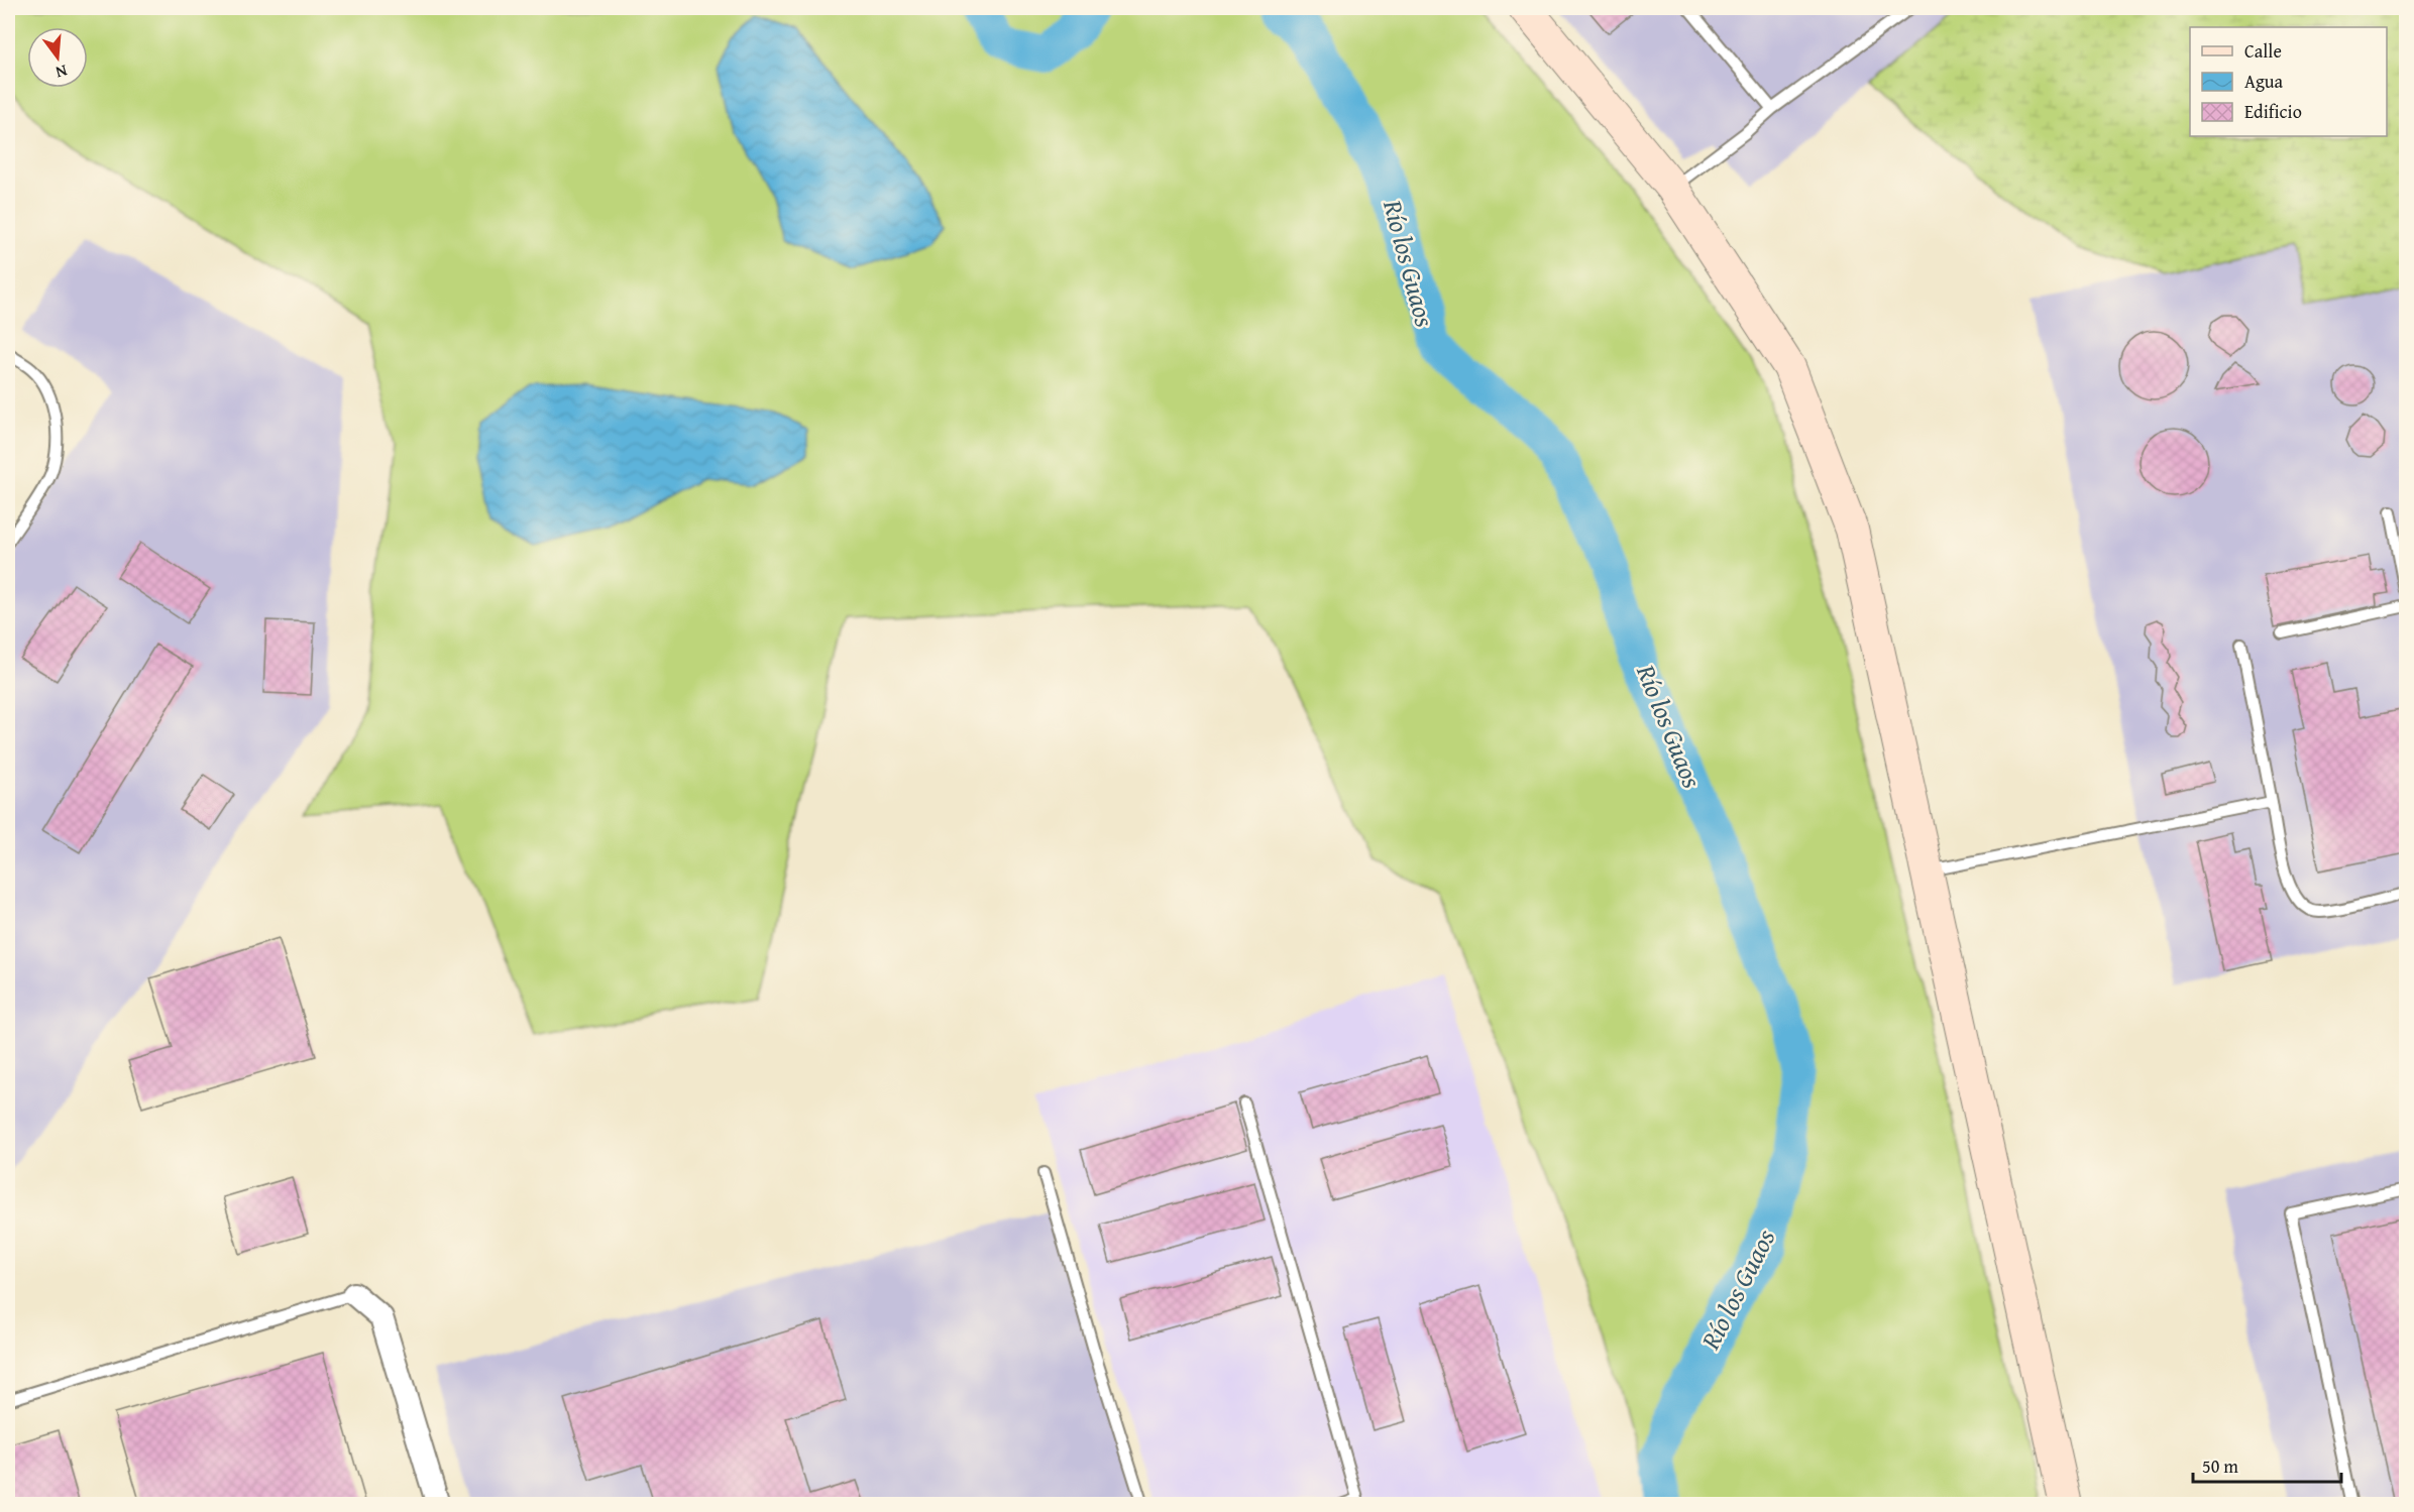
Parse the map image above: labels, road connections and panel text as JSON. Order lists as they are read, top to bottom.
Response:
{
  "water": ["Río los Guaos"],
  "legend": ["Calle", "Agua", "Edificio"],
  "scale_bar": "50 m",
  "north": "bottom"
}
